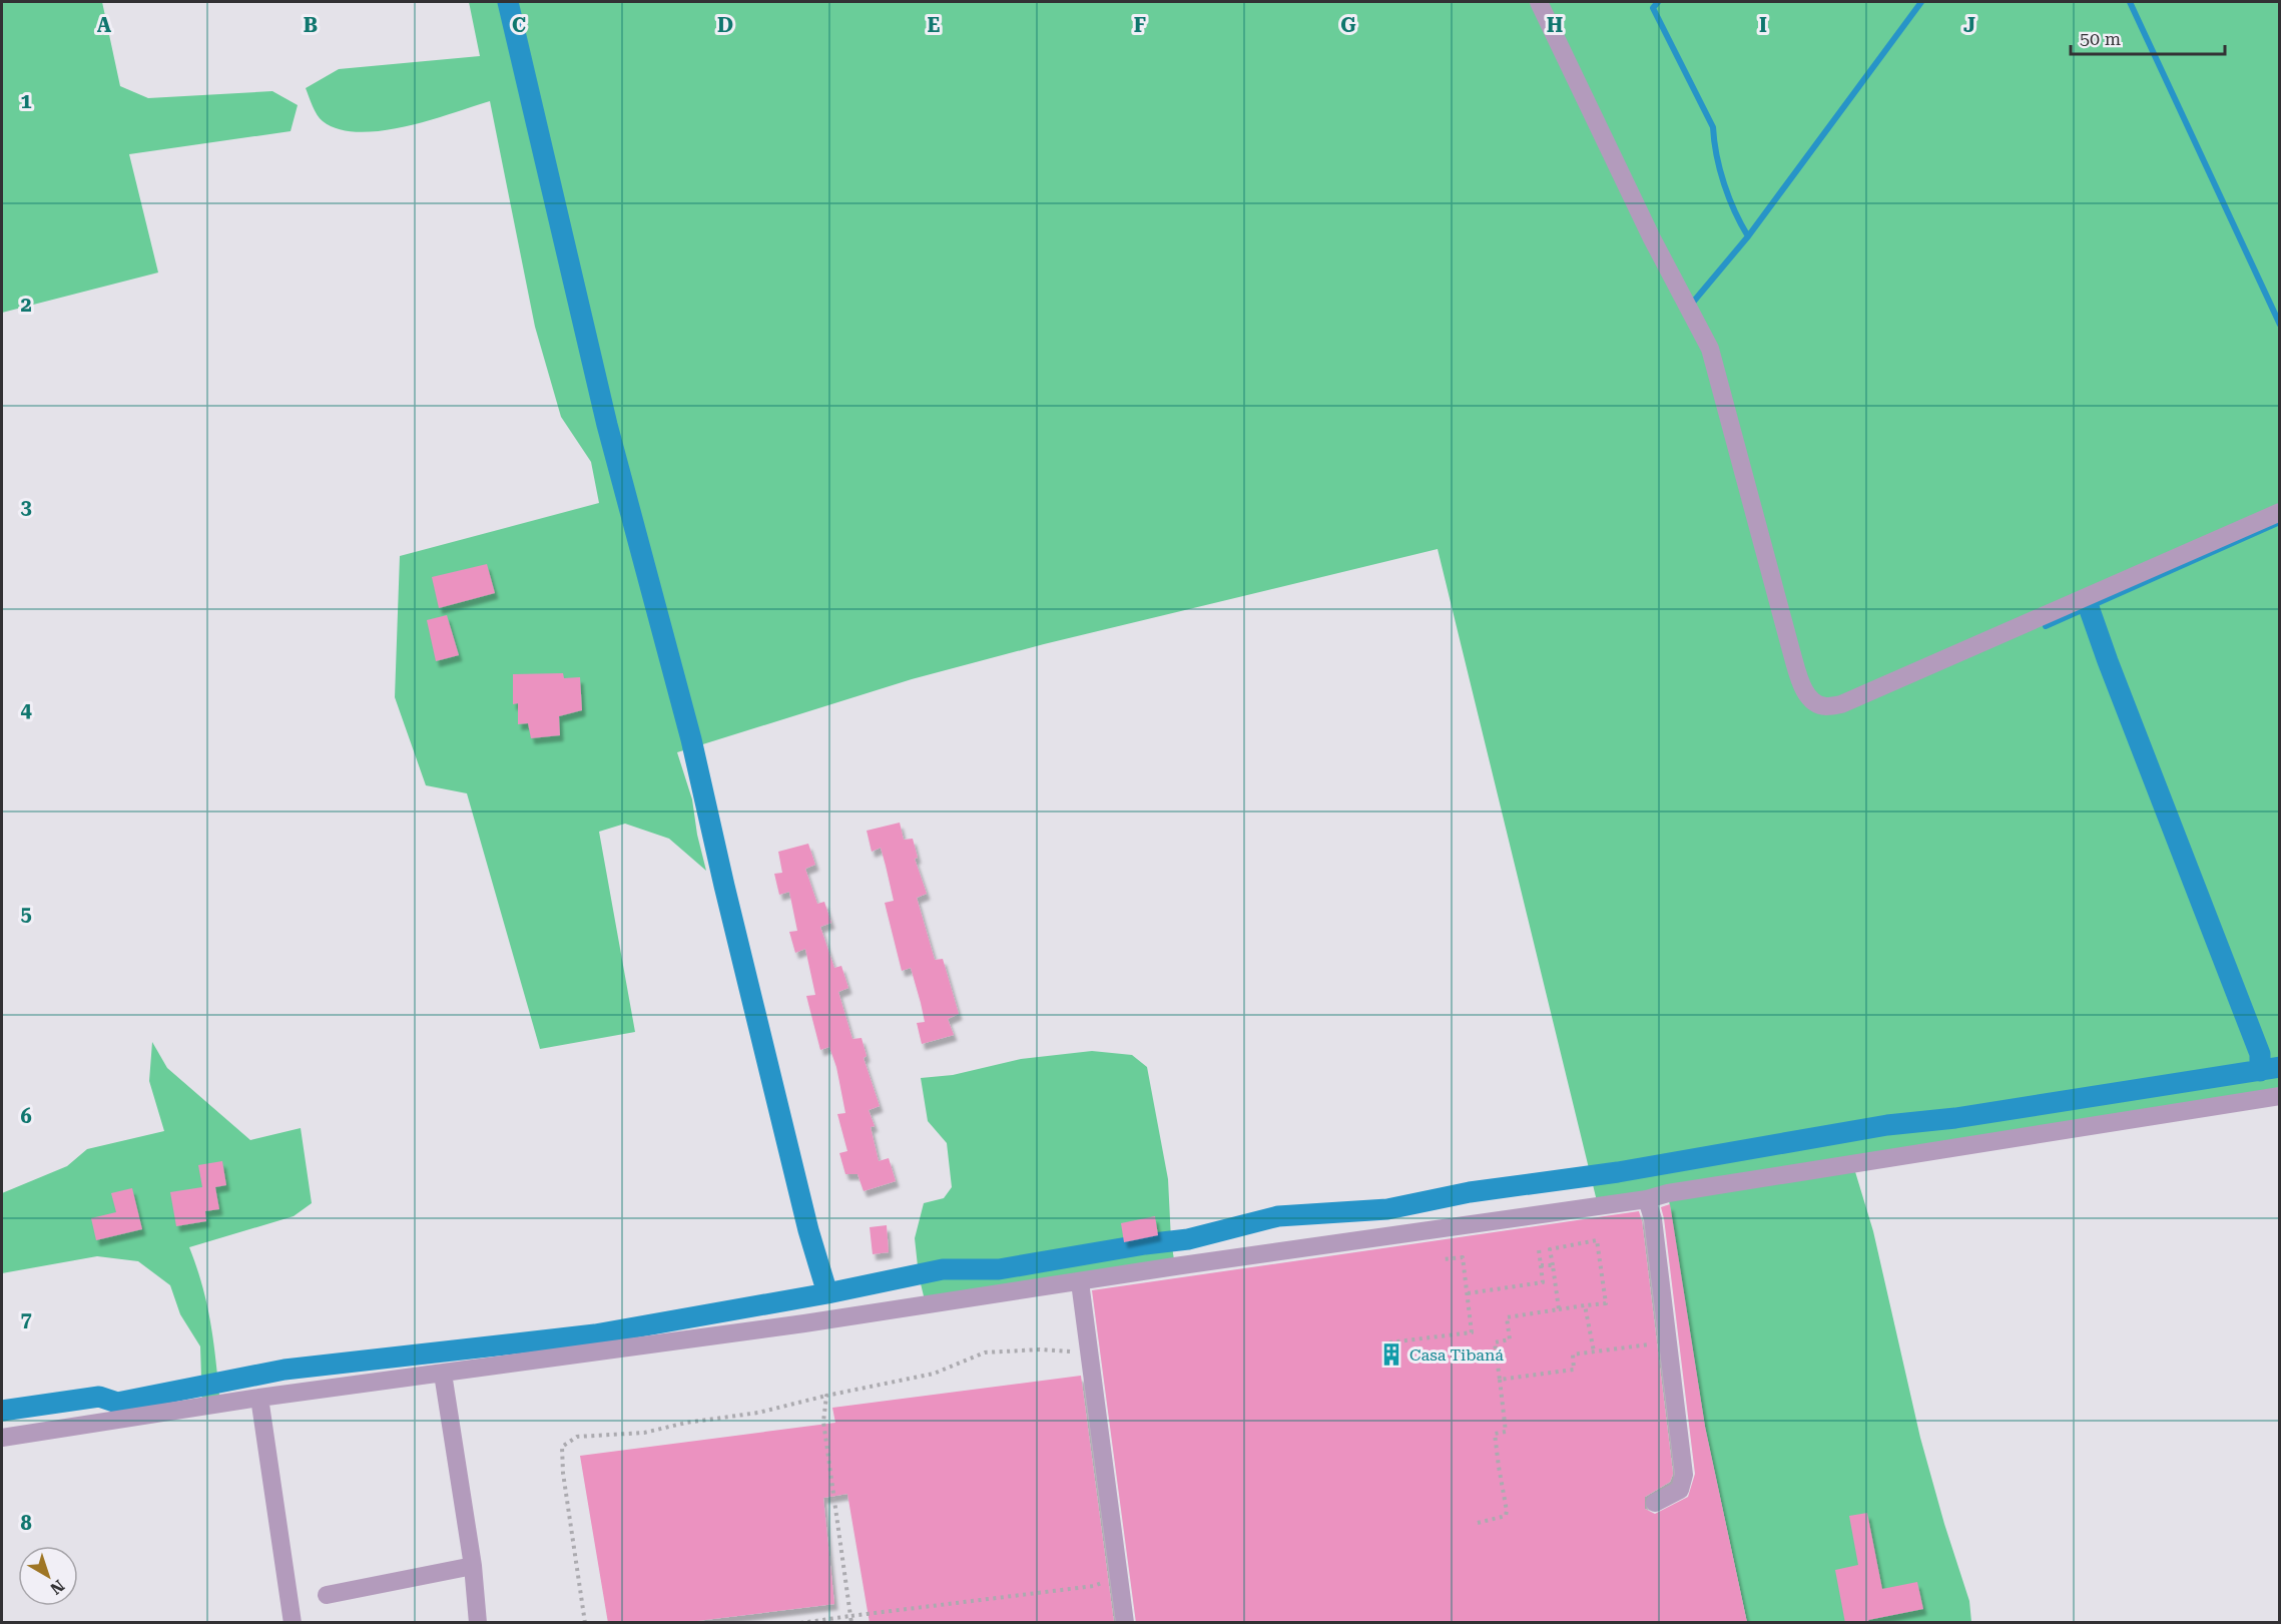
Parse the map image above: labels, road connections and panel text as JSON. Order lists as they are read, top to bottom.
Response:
{
  "places": {
    "building": ["Casa Tibaná"]
  },
  "scale_bar": "50 m",
  "north": "bottom right",
  "grid": {
    "columns": [
      "A",
      "B",
      "C",
      "D",
      "E",
      "F",
      "G",
      "H",
      "I",
      "J"
    ],
    "rows": [
      "1",
      "2",
      "3",
      "4",
      "5",
      "6",
      "7",
      "8"
    ]
  }
}
